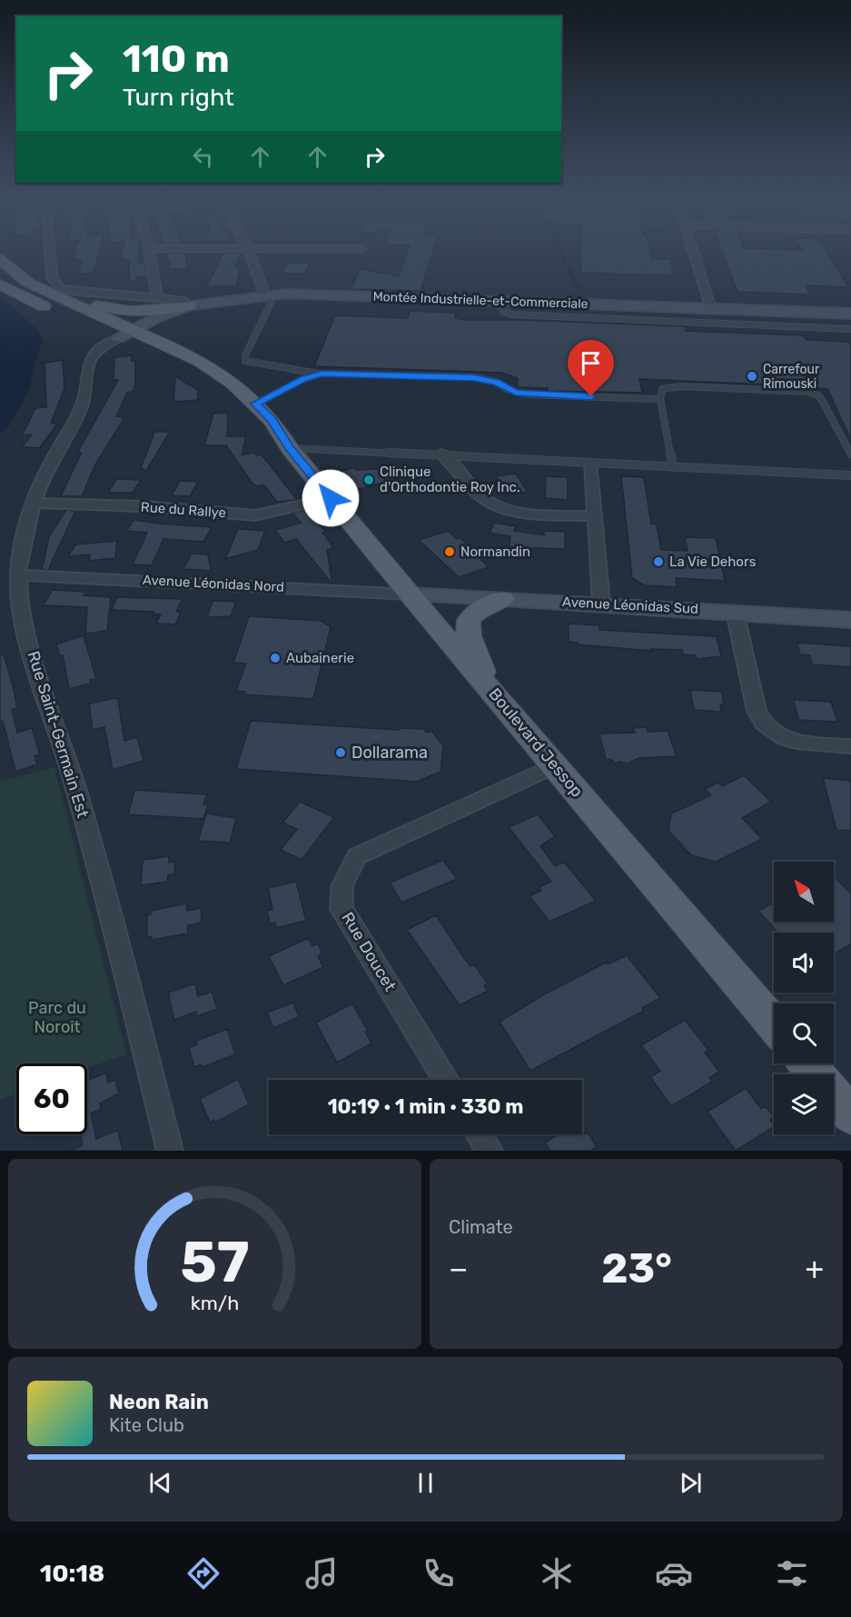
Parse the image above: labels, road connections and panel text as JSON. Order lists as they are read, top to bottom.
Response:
{
  "streets": {
    "main road": ["Montée Industrielle-et-Commerciale", "Avenue Léonidas Sud", "Boulevard Jessop"],
    "street": [
      "Rue du Rallye",
      "Avenue Léonidas Nord",
      "Rue Saint-Germain Est",
      "Rue Doucet"
    ]
  },
  "crossings": [
    ["Montée Industrielle-et-Commerciale", "Rue Saint-Germain Est"],
    ["Montée Industrielle-et-Commerciale", "Boulevard Jessop"],
    ["Rue du Rallye", "Rue Saint-Germain Est"],
    ["Rue du Rallye", "Boulevard Jessop"],
    ["Avenue Léonidas Nord", "Avenue Léonidas Sud"],
    ["Avenue Léonidas Nord", "Rue Saint-Germain Est"],
    ["Avenue Léonidas Nord", "Boulevard Jessop"],
    ["Avenue Léonidas Sud", "Boulevard Jessop"],
    ["Rue Saint-Germain Est", "Boulevard Jessop"],
    ["Boulevard Jessop", "Rue Doucet"]
  ],
  "parks": ["Parc du Noroît"],
  "places": [
    "Carrefour Rimouski",
    "Clinique d'Orthodontie Roy Inc.",
    "Normandin",
    "La Vie Dehors",
    "Aubainerie",
    "Dollarama"
  ],
  "north": "top left",
  "page": {
    "turn": ["110 m", "Turn right"],
    "limit": "60",
    "trip": "10:19 · 1 min · 330 m",
    "tile": "Climate",
    "heat": ["−", "23°", "+"],
    "song": ["Neon Rain", "Kite Club"],
    "tabs": "10:18",
    "gauge": ["57", "km/h"]
  }
}
